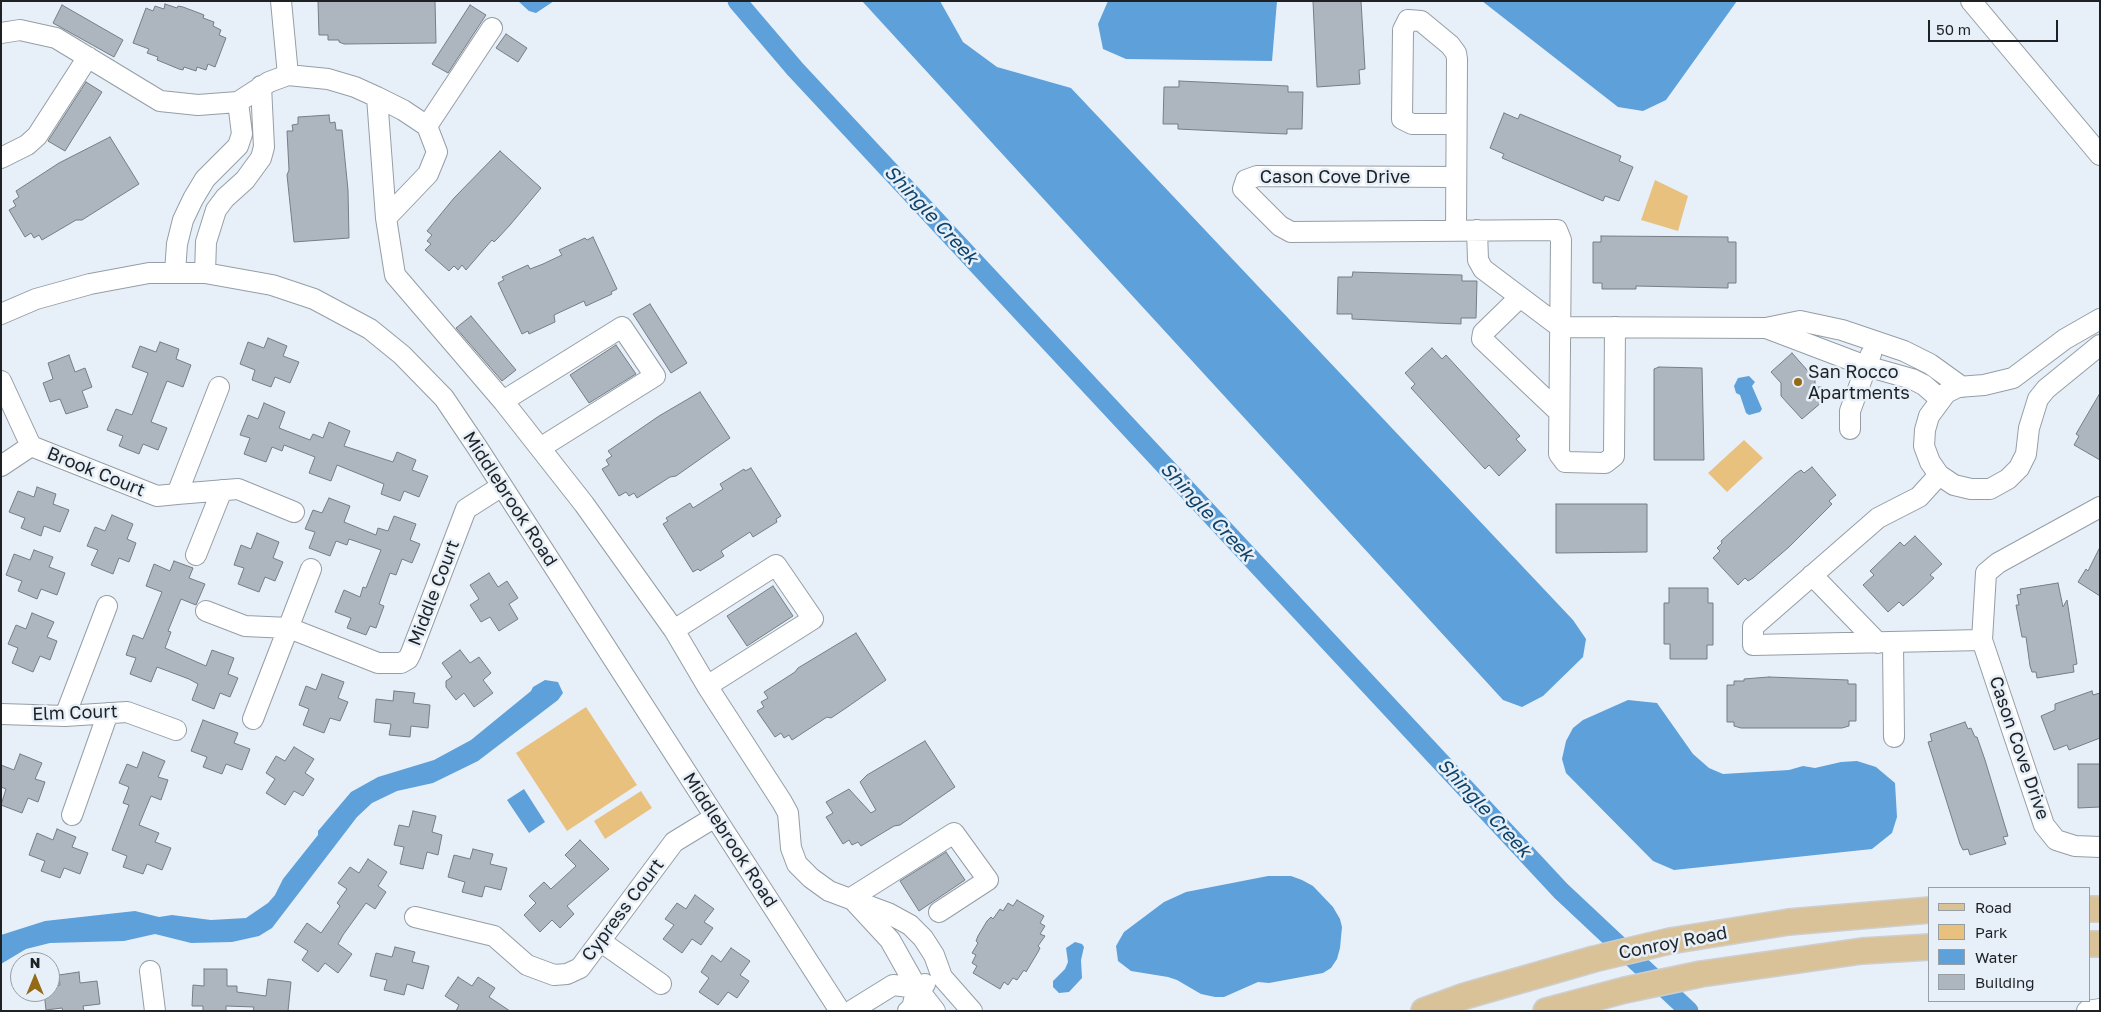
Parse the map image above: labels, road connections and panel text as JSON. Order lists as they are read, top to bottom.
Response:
{
  "streets": {
    "main road": ["Conroy Road"],
    "street": [
      "Cason Cove Drive",
      "Brook Court",
      "Middlebrook Road",
      "Middle Court",
      "Elm Court",
      "Cypress Court"
    ]
  },
  "crossings": [
    ["Middlebrook Road", "Middle Court"],
    ["Middlebrook Road", "Cypress Court"]
  ],
  "water": ["Shingle Creek"],
  "places": ["San Rocco Apartments"],
  "legend": [
    "Road",
    "Park",
    "Water",
    "Building"
  ],
  "scale_bar": "50 m",
  "north": "top"
}
